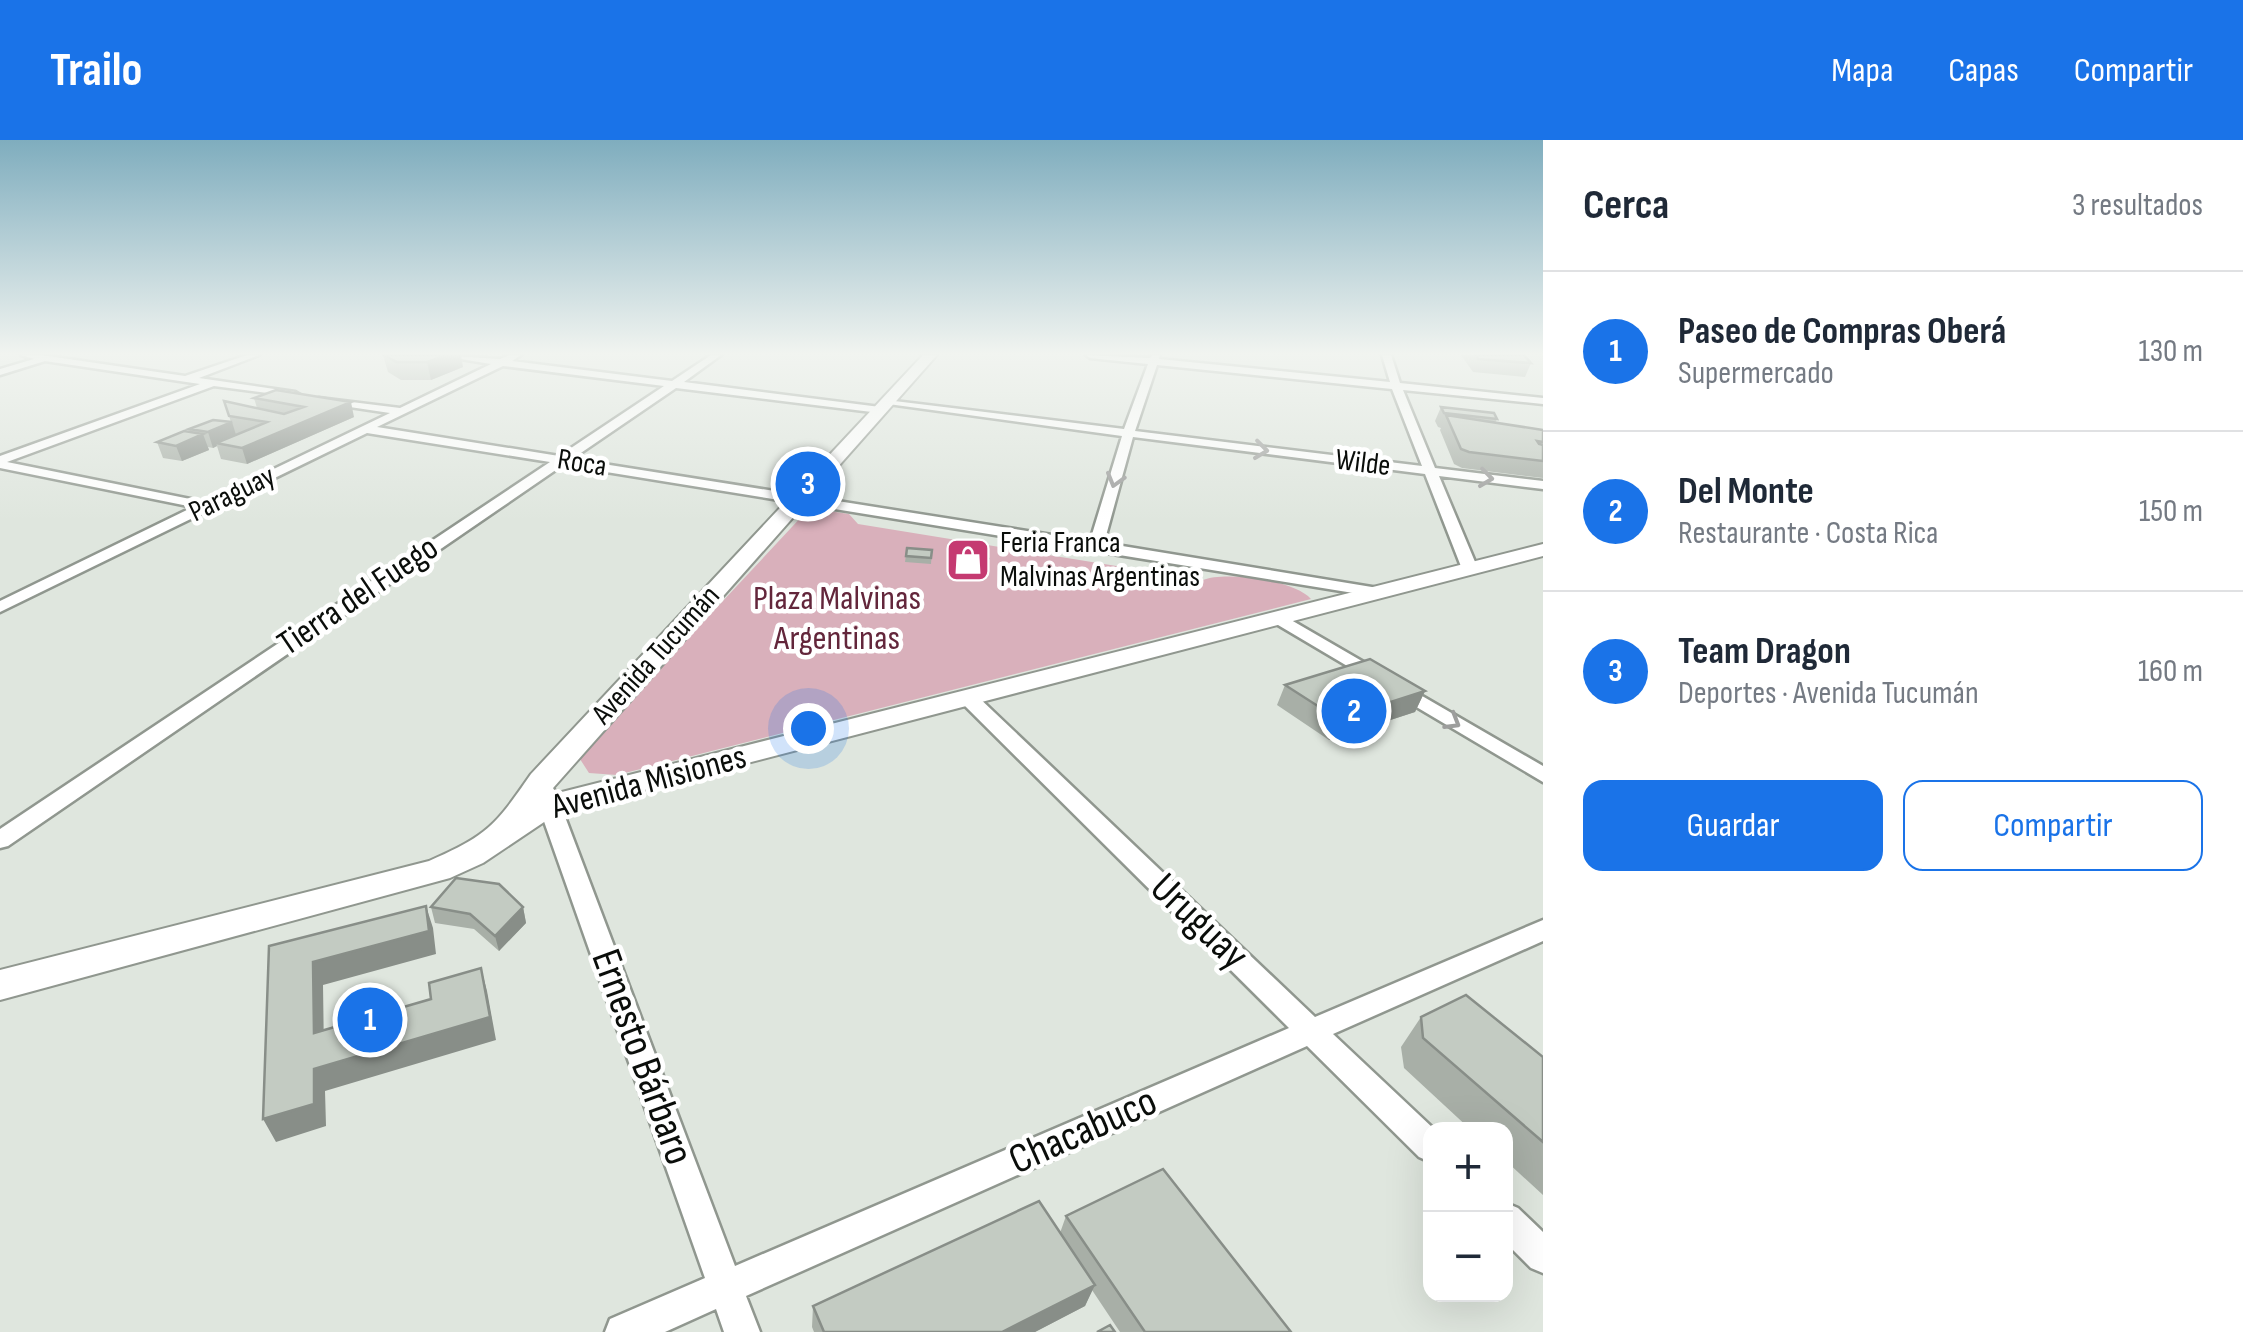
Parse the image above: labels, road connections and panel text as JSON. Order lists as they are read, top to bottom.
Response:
{
  "streets": {
    "main road": ["Avenida Tucumán", "Avenida Misiones"],
    "street": [
      "Roca",
      "Wilde",
      "Paraguay",
      "Tierra del Fuego",
      "Uruguay",
      "Ernesto Bárbaro",
      "Chacabuco"
    ]
  },
  "crossings": [
    ["Roca", "Paraguay"],
    ["Roca", "Tierra del Fuego"],
    ["Roca", "Avenida Tucumán"],
    ["Roca", "Avenida Misiones"],
    ["Avenida Tucumán", "Avenida Misiones"],
    ["Avenida Tucumán", "Ernesto Bárbaro"],
    ["Avenida Misiones", "Uruguay"],
    ["Avenida Misiones", "Ernesto Bárbaro"],
    ["Uruguay", "Chacabuco"],
    ["Ernesto Bárbaro", "Chacabuco"]
  ],
  "one_way": ["Wilde"],
  "parks": ["Plaza Malvinas Argentinas"],
  "places": {
    "shop": ["Feria Franca Malvinas Argentinas"]
  },
  "page": {
    "header": "Trailo",
    "nav": ["Mapa", "Capas", "Compartir"],
    "heading": ["Cerca", "3 resultados"],
    "list": [
      {
        "mark": "1",
        "name": "Paseo de Compras Oberá",
        "note": "Supermercado",
        "value": "130 m"
      },
      {
        "mark": "2",
        "name": "Del Monte",
        "note": "Restaurante · Costa Rica",
        "value": "150 m"
      },
      {
        "mark": "3",
        "name": "Team Dragon",
        "note": "Deportes · Avenida Tucumán",
        "value": "160 m"
      }
    ],
    "pins": ["3", "2", "1"],
    "buttons": ["Guardar", "Compartir"],
    "map_buttons": ["+", "−"]
  }
}
